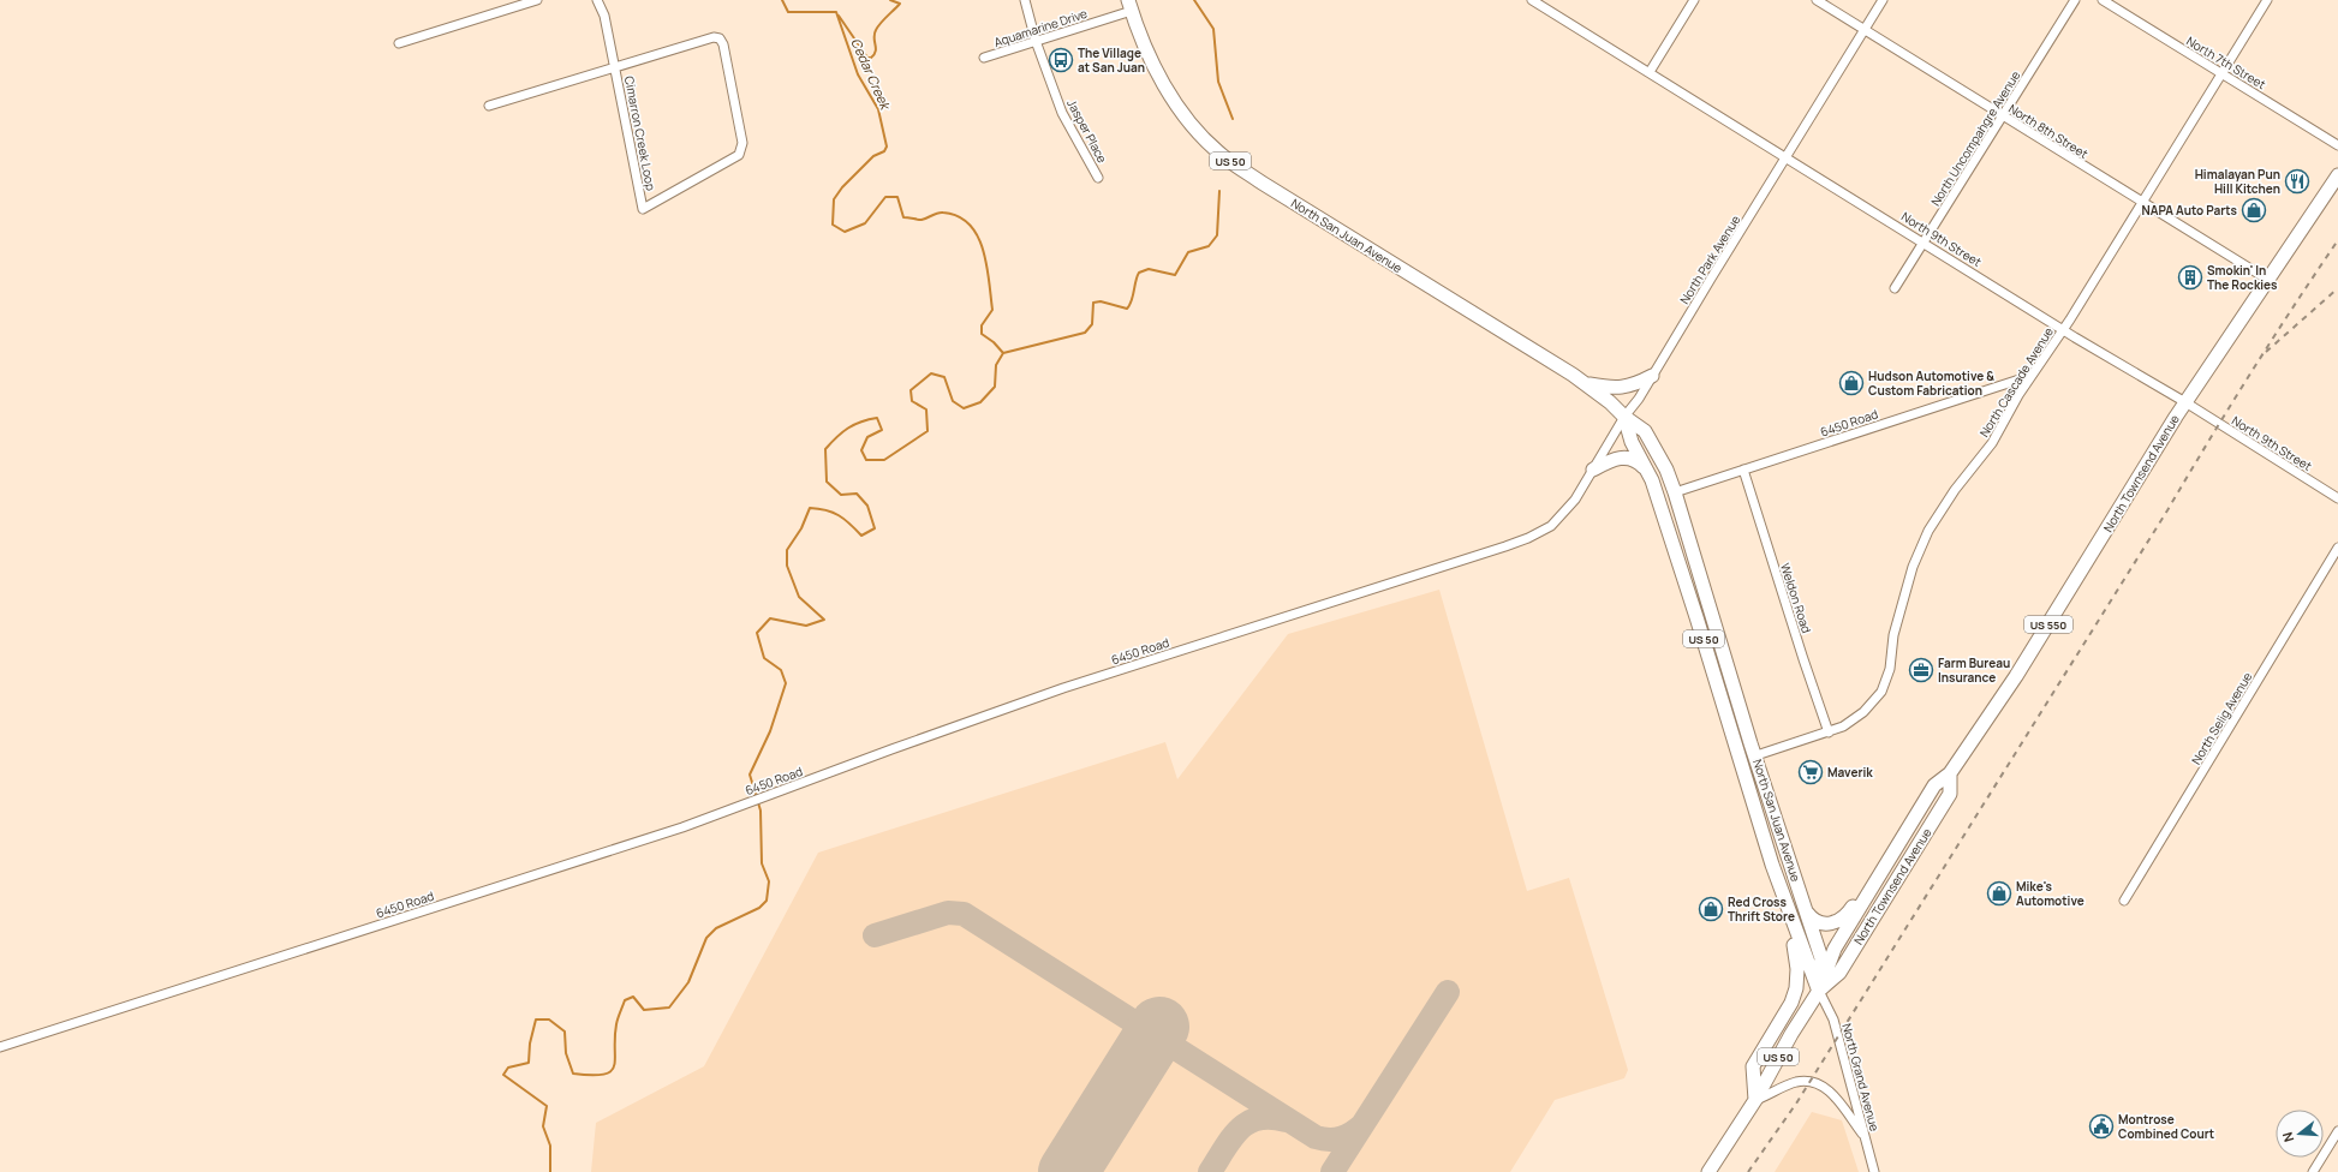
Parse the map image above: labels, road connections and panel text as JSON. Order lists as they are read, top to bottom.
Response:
{
  "streets": {
    "highway": [
      "US 50",
      "North San Juan Avenue",
      "North Townsend Avenue",
      "US 550"
    ],
    "street": [
      "Aquamarine Drive",
      "North 7th Street",
      "Jasper Place",
      "North 8th Street",
      "Cimarron Creek Loop",
      "North Uncompahgre Avenue",
      "North 9th Street",
      "North Park Avenue",
      "North Cascade Avenue",
      "6450 Road",
      "Weldon Road",
      "North Selig Avenue",
      "North Grand Avenue"
    ]
  },
  "crossings": [
    ["Aquamarine Drive", "Jasper Place"],
    ["Aquamarine Drive", "North San Juan Avenue"],
    ["North 7th Street", "North Cascade Avenue"],
    ["North 8th Street", "North Uncompahgre Avenue"],
    ["North 8th Street", "North Park Avenue"],
    ["North 8th Street", "North Cascade Avenue"],
    ["North 8th Street", "North Townsend Avenue"],
    ["North Uncompahgre Avenue", "North 9th Street"],
    ["US 50", "North San Juan Avenue"],
    ["US 50", "North Townsend Avenue"],
    ["North San Juan Avenue", "North Park Avenue"],
    ["North San Juan Avenue", "North Cascade Avenue"],
    ["North San Juan Avenue", "6450 Road"],
    ["North San Juan Avenue", "North Townsend Avenue"],
    ["North San Juan Avenue", "North Grand Avenue"],
    ["North 9th Street", "North Park Avenue"],
    ["North 9th Street", "North Cascade Avenue"],
    ["North 9th Street", "North Townsend Avenue"],
    ["North Park Avenue", "6450 Road"],
    ["North Cascade Avenue", "6450 Road"],
    ["North Cascade Avenue", "Weldon Road"],
    ["6450 Road", "Weldon Road"],
    ["North Townsend Avenue", "North Grand Avenue"]
  ],
  "water": ["Cedar Creek"],
  "places": {
    "bus stop": ["The Village at San Juan"],
    "restaurant": ["Himalayan Pun Hill Kitchen"],
    "shop": [
      "NAPA Auto Parts",
      "Hudson Automotive & Custom Fabrication",
      "Mike's Automotive",
      "Red Cross Thrift Store"
    ],
    "building": ["Smokin' In The Rockies"],
    "office": ["Farm Bureau Insurance"],
    "supermarket": ["Maverik"],
    "public building": ["Montrose Combined Court"]
  },
  "north": "left"
}
